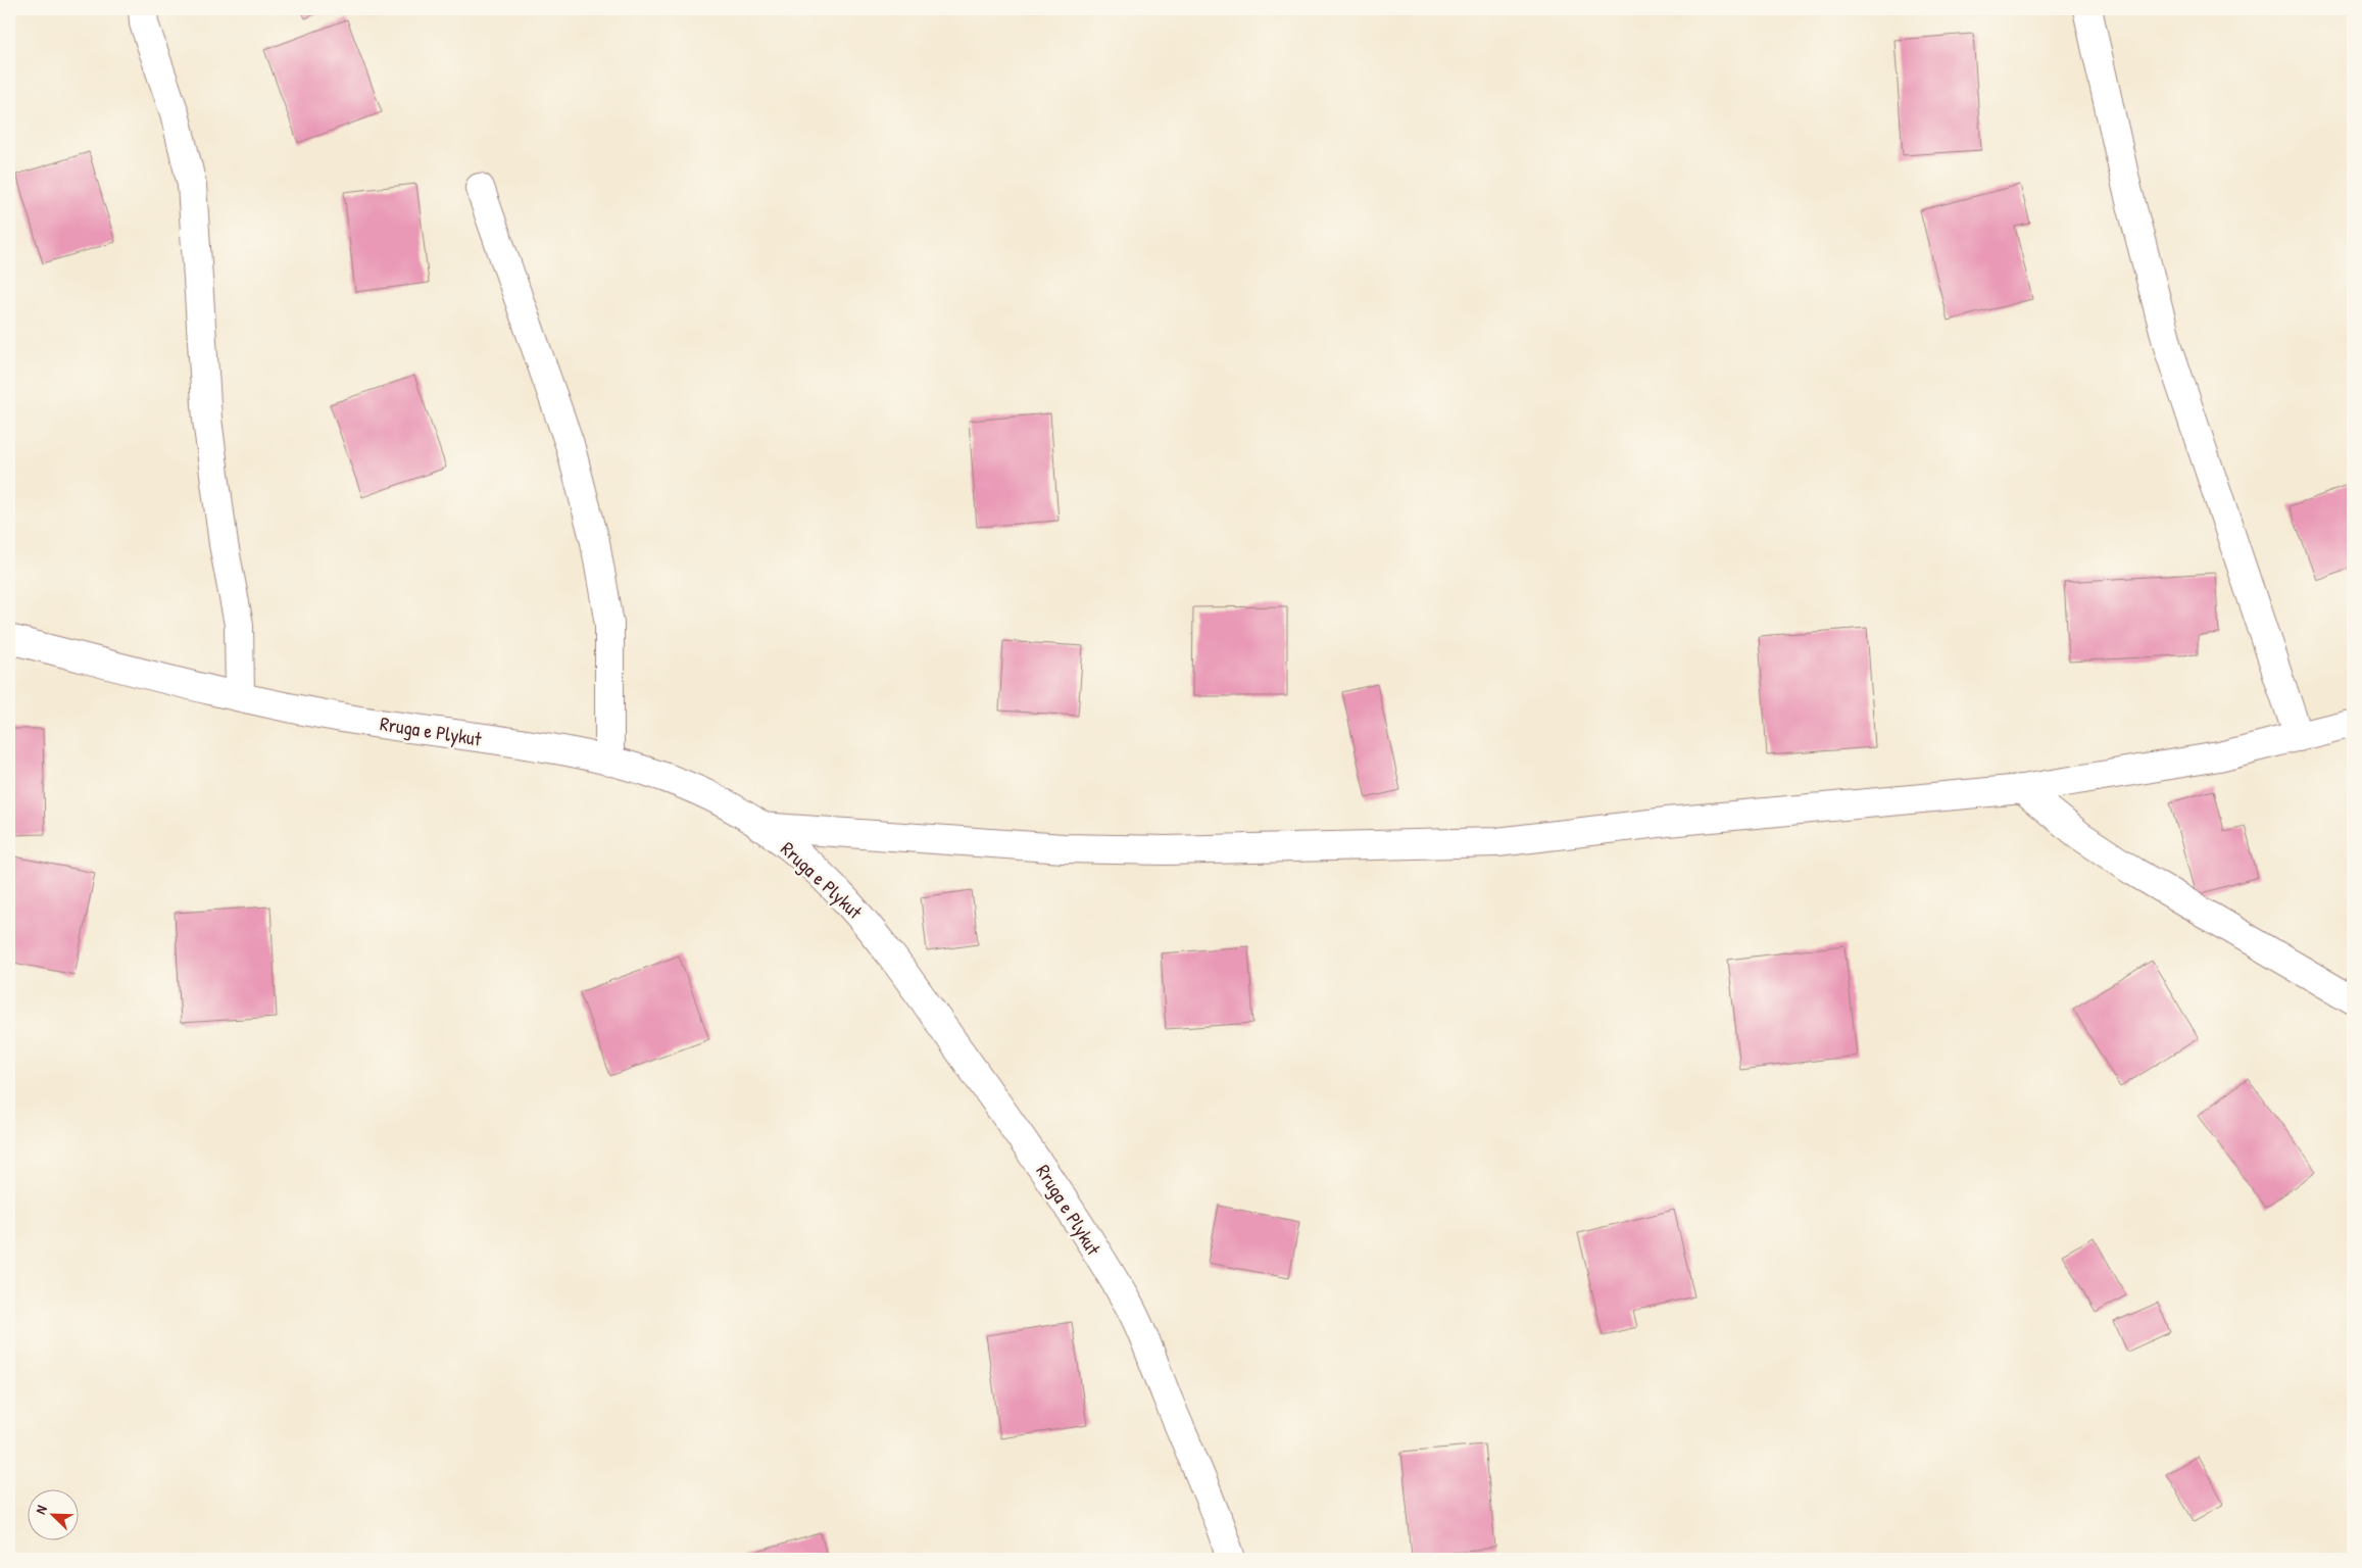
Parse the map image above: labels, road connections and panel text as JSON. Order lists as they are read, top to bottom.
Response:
{
  "streets": {
    "street": ["Rruga e Plykut"]
  },
  "north": "top left"
}
